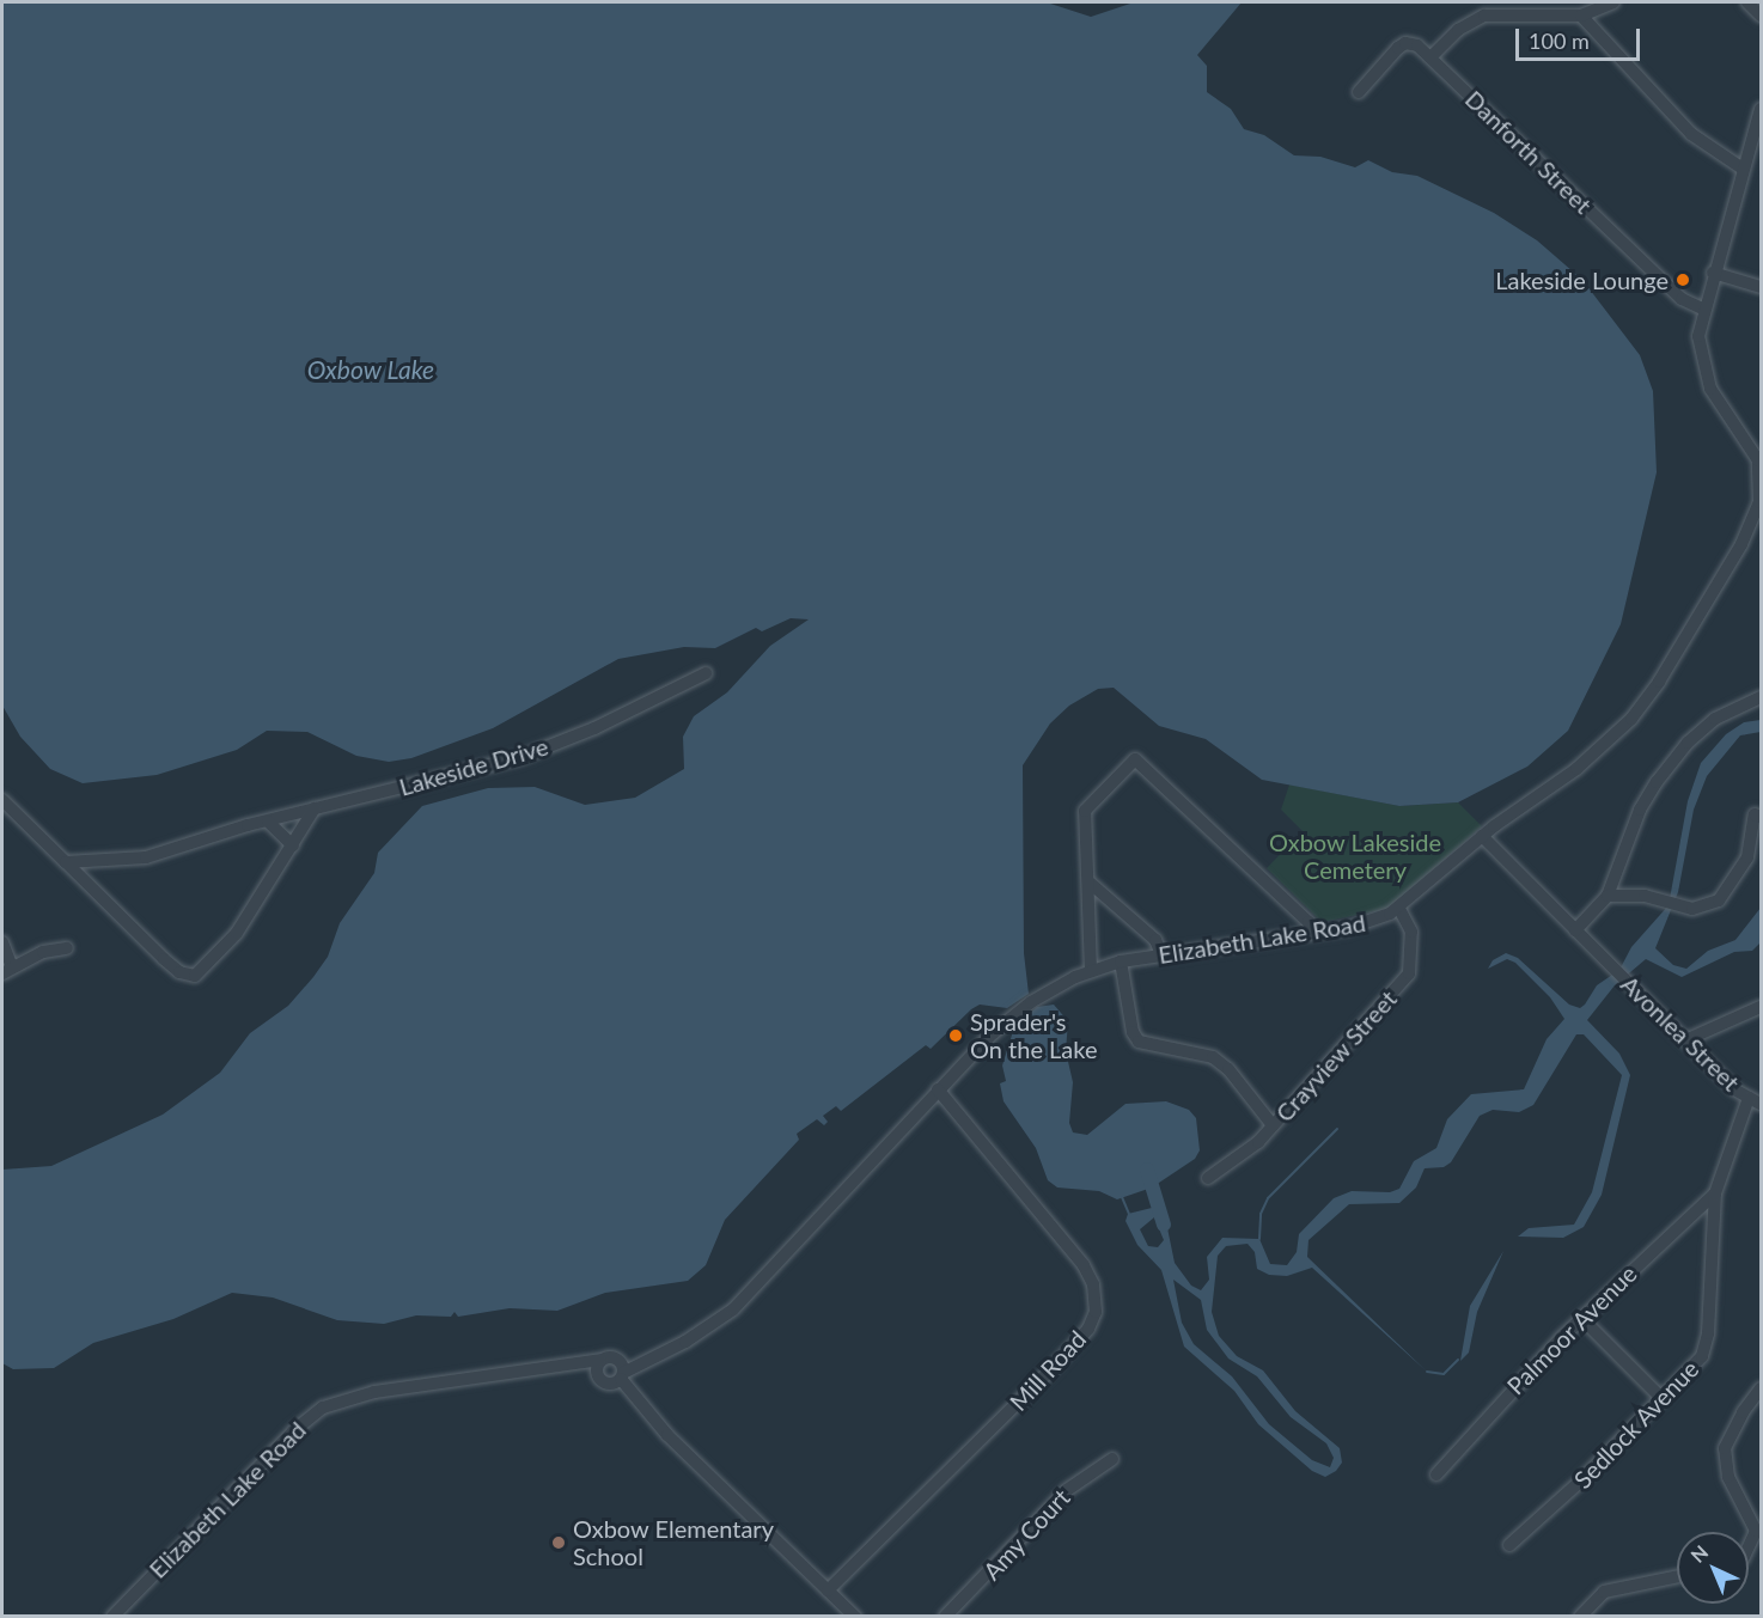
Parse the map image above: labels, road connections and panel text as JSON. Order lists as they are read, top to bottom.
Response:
{
  "streets": {
    "street": [
      "Danforth Street",
      "Lakeside Drive",
      "Elizabeth Lake Road",
      "Avonlea Street",
      "Crayview Street",
      "Palmoor Avenue",
      "Mill Road",
      "Sedlock Avenue",
      "Amy Court"
    ]
  },
  "crossings": [
    ["Danforth Street", "Elizabeth Lake Road"],
    ["Elizabeth Lake Road", "Avonlea Street"],
    ["Elizabeth Lake Road", "Crayview Street"],
    ["Elizabeth Lake Road", "Mill Road"],
    ["Avonlea Street", "Palmoor Avenue"],
    ["Avonlea Street", "Sedlock Avenue"]
  ],
  "water": ["Oxbow Lake"],
  "parks": ["Oxbow Lakeside Cemetery"],
  "places": ["Lakeside Lounge", "Sprader's On the Lake", "Oxbow Elementary School"],
  "scale_bar": "100 m",
  "north": "top left"
}
